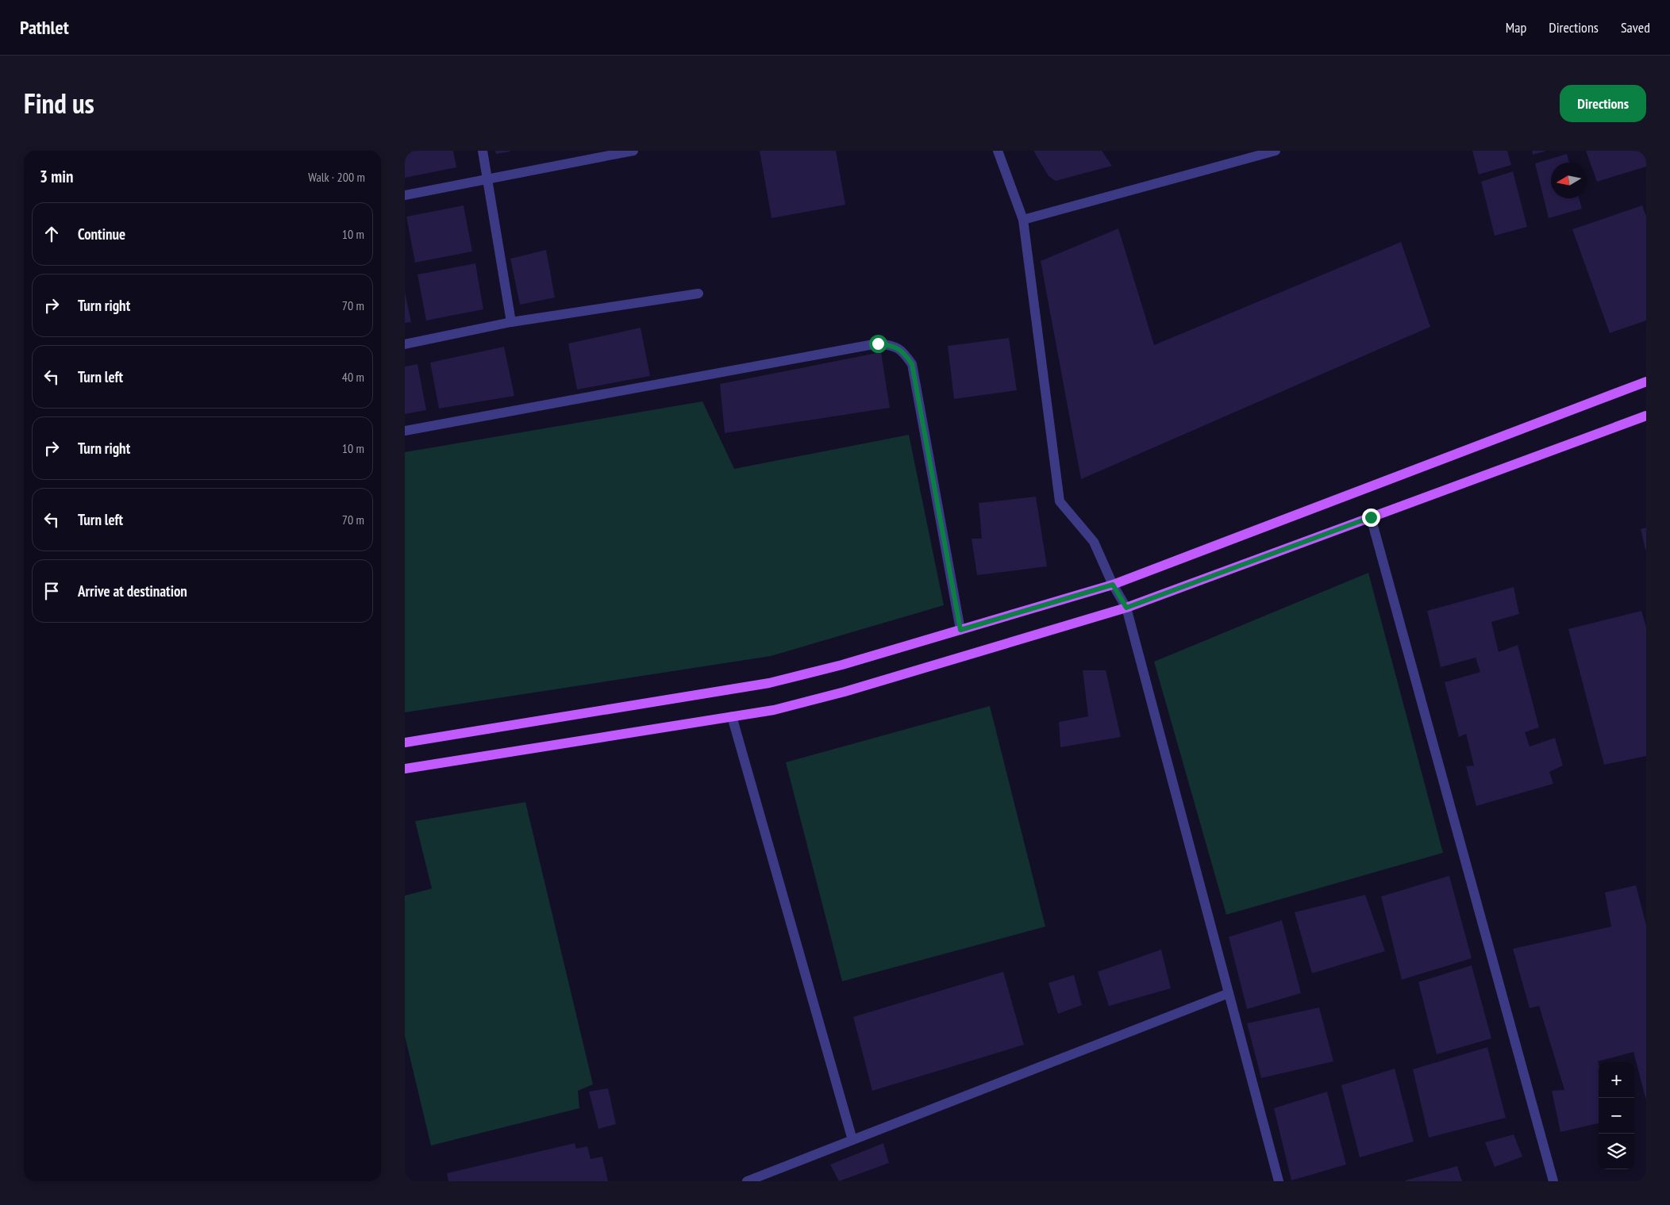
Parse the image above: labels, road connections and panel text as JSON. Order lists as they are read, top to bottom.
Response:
{
  "north": "left",
  "page": {
    "header": "Pathlet",
    "nav": ["Map", "Directions", "Saved"],
    "title": "Find us",
    "buttons": "Directions",
    "heading": ["3 min", "Walk · 200 m"],
    "list": [
      ["Continue", "10 m"],
      ["Turn right", "70 m"],
      ["Turn left", "40 m"],
      ["Turn right", "10 m"],
      ["Turn left", "70 m"],
      "Arrive at destination"
    ],
    "map_buttons": ["+", "−"]
  }
}
